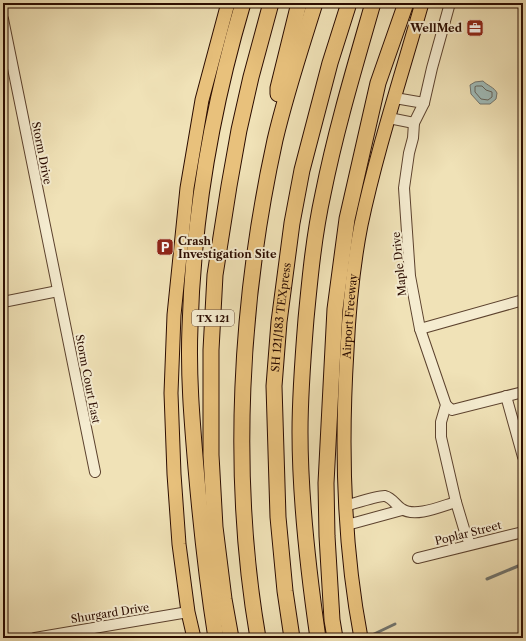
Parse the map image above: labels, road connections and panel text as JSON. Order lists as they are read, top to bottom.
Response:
{
  "streets": {
    "highway": ["SH 121/183 TEXpress", "TX 121"],
    "main road": ["Airport Freeway"],
    "street": [
      "Storm Drive",
      "Maple Drive",
      "Storm Court East",
      "Poplar Street",
      "Shurgard Drive"
    ]
  },
  "crossings": [
    ["Storm Drive", "Storm Court East"]
  ],
  "places": {
    "office": ["WellMed"],
    "parking": ["Crash Investigation Site"]
  }
}
